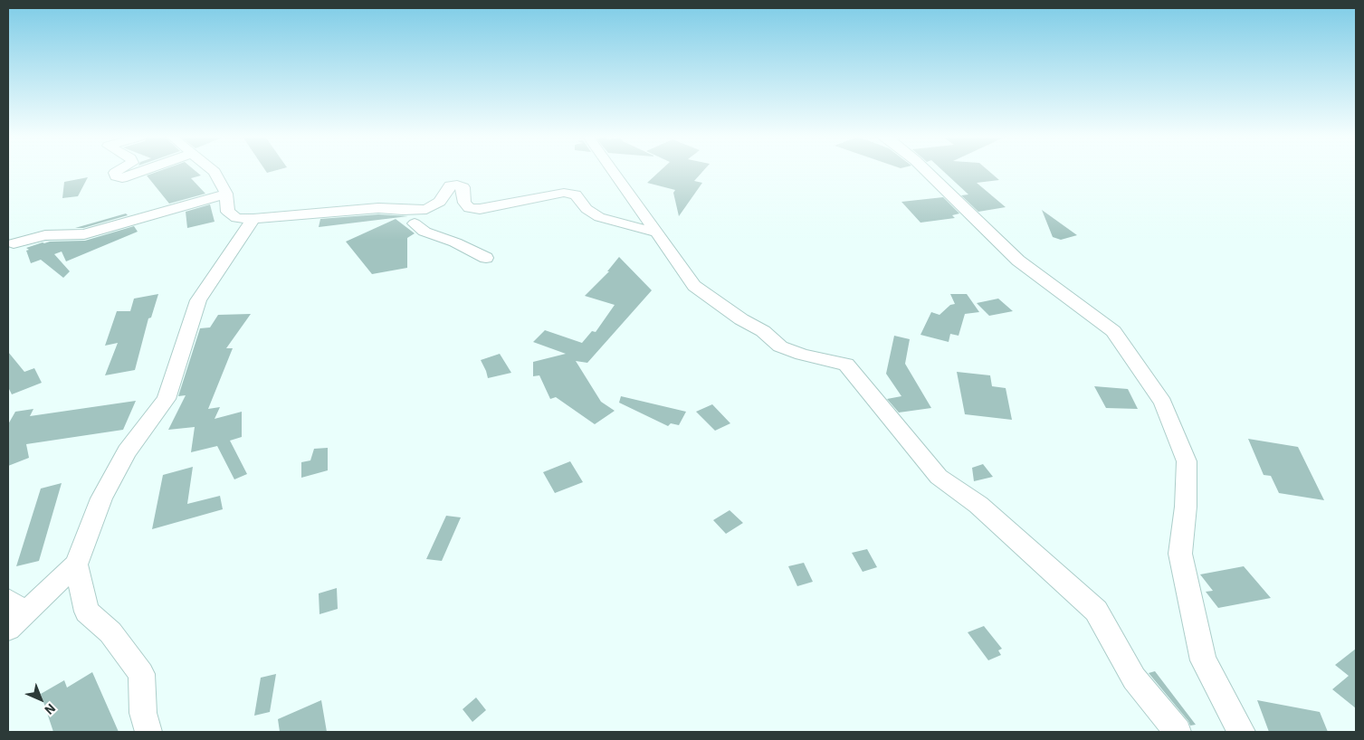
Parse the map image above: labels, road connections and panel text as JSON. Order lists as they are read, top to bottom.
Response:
{
  "north": "bottom right"
}
